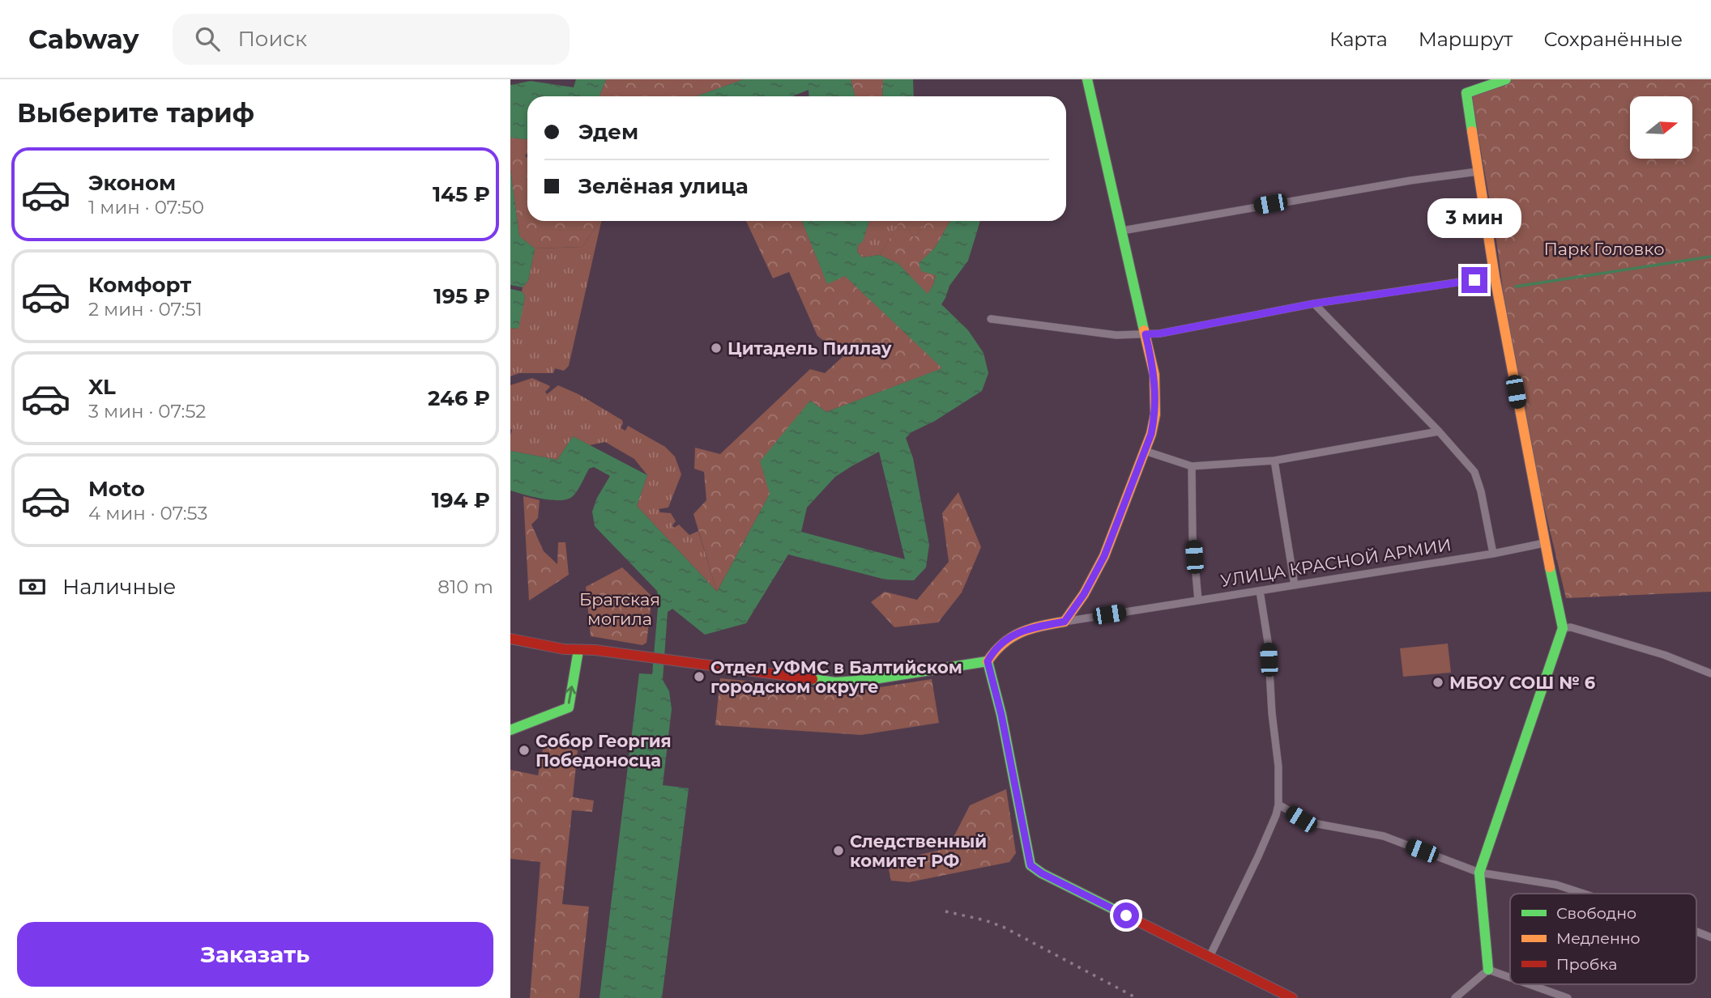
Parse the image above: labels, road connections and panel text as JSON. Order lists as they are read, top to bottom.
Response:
{
  "streets": {
    "street": ["УЛИЦА КРАСНОЙ АРМИИ"]
  },
  "parks": ["Парк Головко", "Братская могила"],
  "places": [
    "Цитадель Пиллау",
    "Отдел УФМС в Балтийском городском округе",
    "МБОУ СОШ № 6",
    "Собор Георгия Победоносца",
    "Следственный комитет РФ"
  ],
  "legend": ["Свободно", "Медленно", "Пробка"],
  "north": "right",
  "page": {
    "header": "Cabway",
    "search": "Поиск",
    "nav": ["Карта", "Маршрут", "Сохранённые"],
    "heading": "Выберите тариф",
    "banner": ["Эдем", "Зелёная улица"],
    "list": [
      {
        "name": "Эконом",
        "note": "1 мин · 07:50",
        "value": "145 ₽"
      },
      {
        "name": "Комфорт",
        "note": "2 мин · 07:51",
        "value": "195 ₽"
      },
      {
        "name": "XL",
        "note": "3 мин · 07:52",
        "value": "246 ₽"
      },
      {
        "name": "Moto",
        "note": "4 мин · 07:53",
        "value": "194 ₽"
      }
    ],
    "bubble": "3 мин",
    "pay": ["Наличные", "810 m"],
    "buttons": "Заказать"
  }
}
